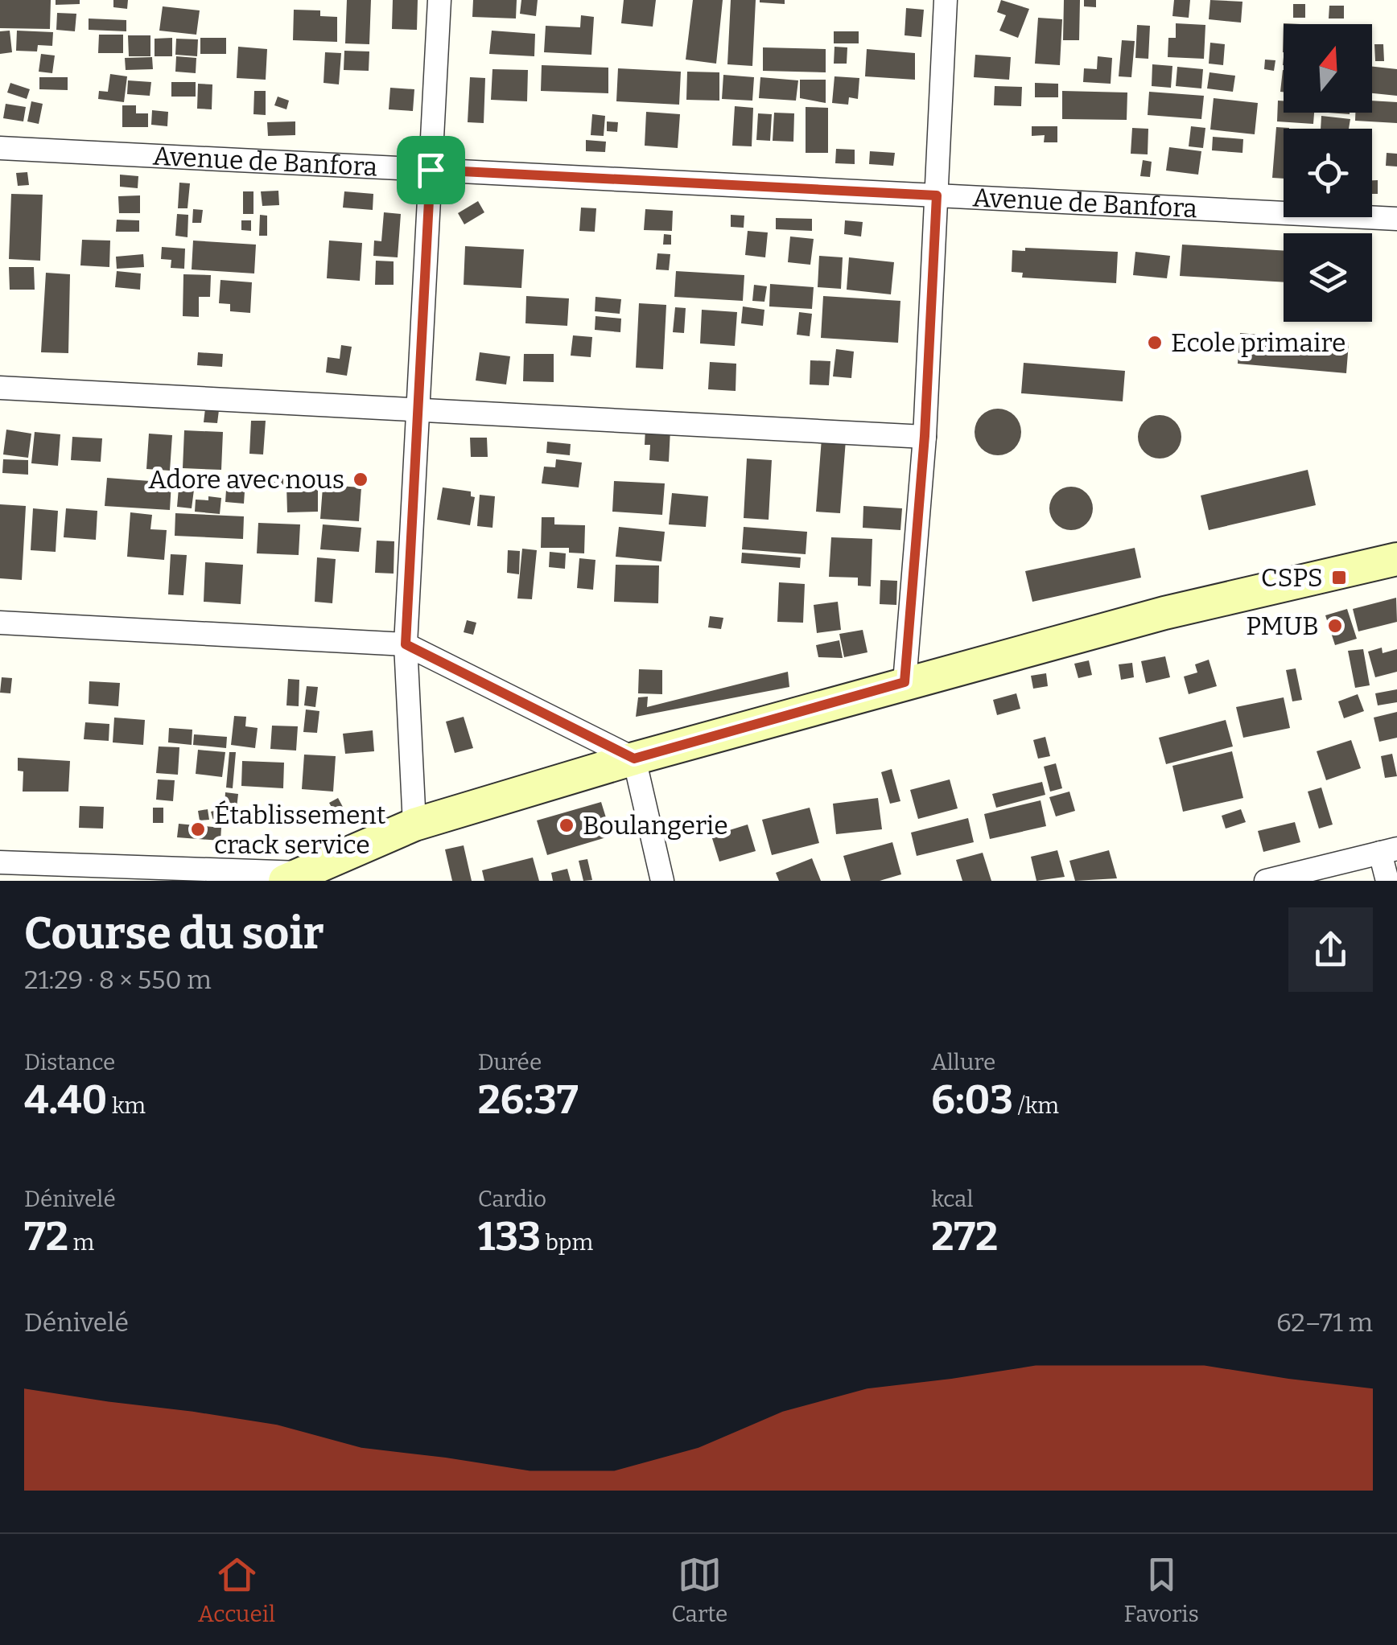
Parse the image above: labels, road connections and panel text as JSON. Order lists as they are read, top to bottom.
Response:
{
  "streets": {
    "street": ["Avenue de Banfora"]
  },
  "places": {
    "other": [
      "Ecole primaire",
      "Adore avec nous",
      "PMUB",
      "Boulangerie",
      "Établissement crack service"
    ],
    "transit": ["CSPS"]
  },
  "north": "top",
  "page": {
    "heading": ["Course du soir", "21:29 · 8 × 550 m"],
    "stats": [
      ["Distance", "4.40 km"],
      ["Durée", "26:37"],
      ["Allure", "6:03 /km"],
      ["Dénivelé", "72 m"],
      ["Cardio", "133 bpm"],
      ["kcal", "272"]
    ],
    "chart": ["Dénivelé", "62–71 m"],
    "tabs": ["Accueil", "Carte", "Favoris"]
  }
}
